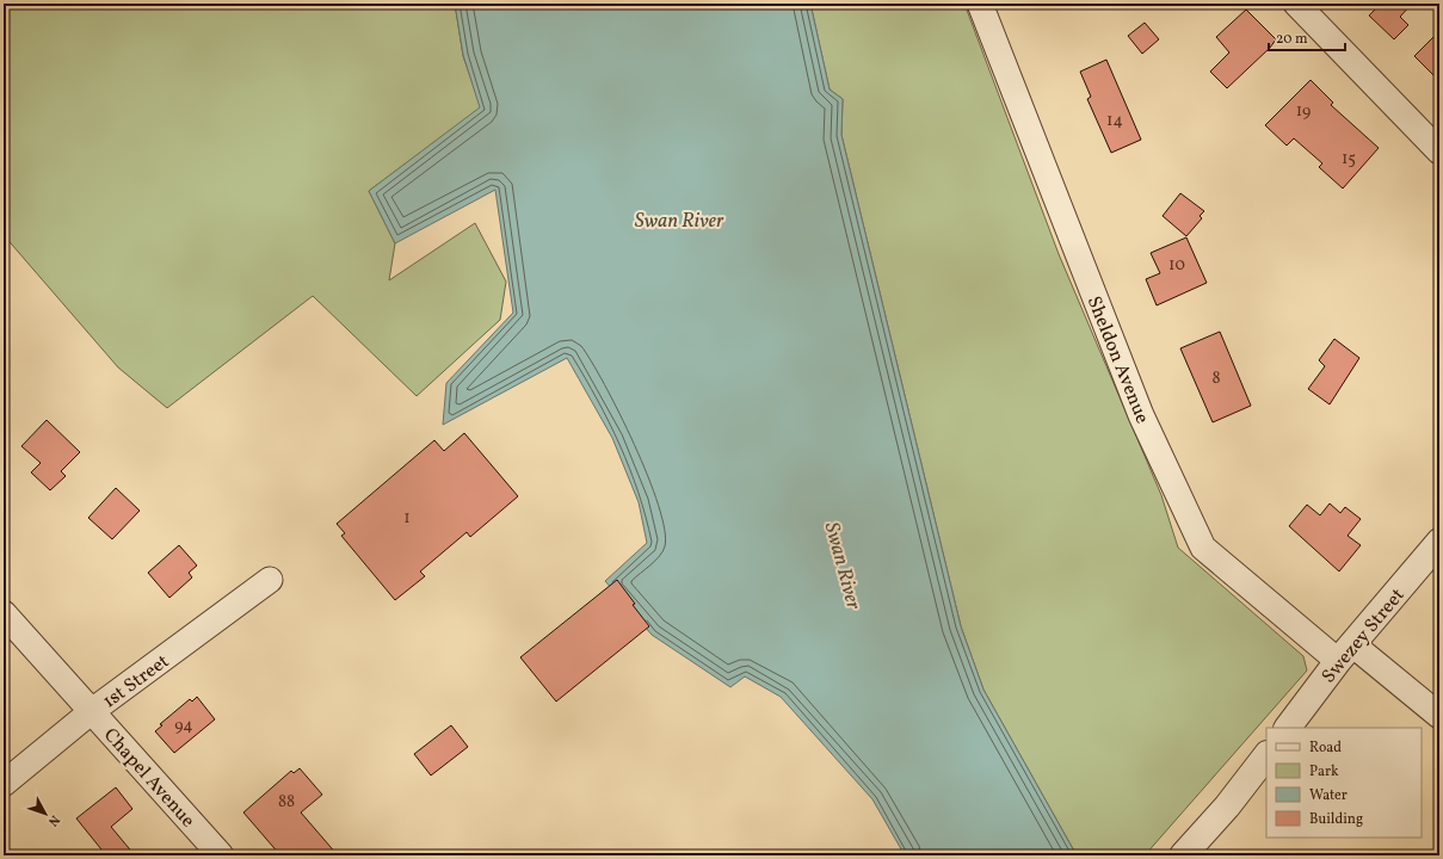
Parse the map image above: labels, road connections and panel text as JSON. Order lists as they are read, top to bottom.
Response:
{
  "streets": {
    "street": [
      "Sheldon Avenue",
      "Swezey Street",
      "1st Street",
      "Chapel Avenue"
    ]
  },
  "crossings": [
    ["Sheldon Avenue", "Swezey Street"],
    ["1st Street", "Chapel Avenue"]
  ],
  "water": ["Swan River"],
  "house_numbers": [
    "19",
    "14",
    "15",
    "10",
    "8",
    "1",
    "94",
    "88"
  ],
  "legend": [
    "Road",
    "Park",
    "Water",
    "Building"
  ],
  "scale_bar": "20 m",
  "north": "bottom right"
}
